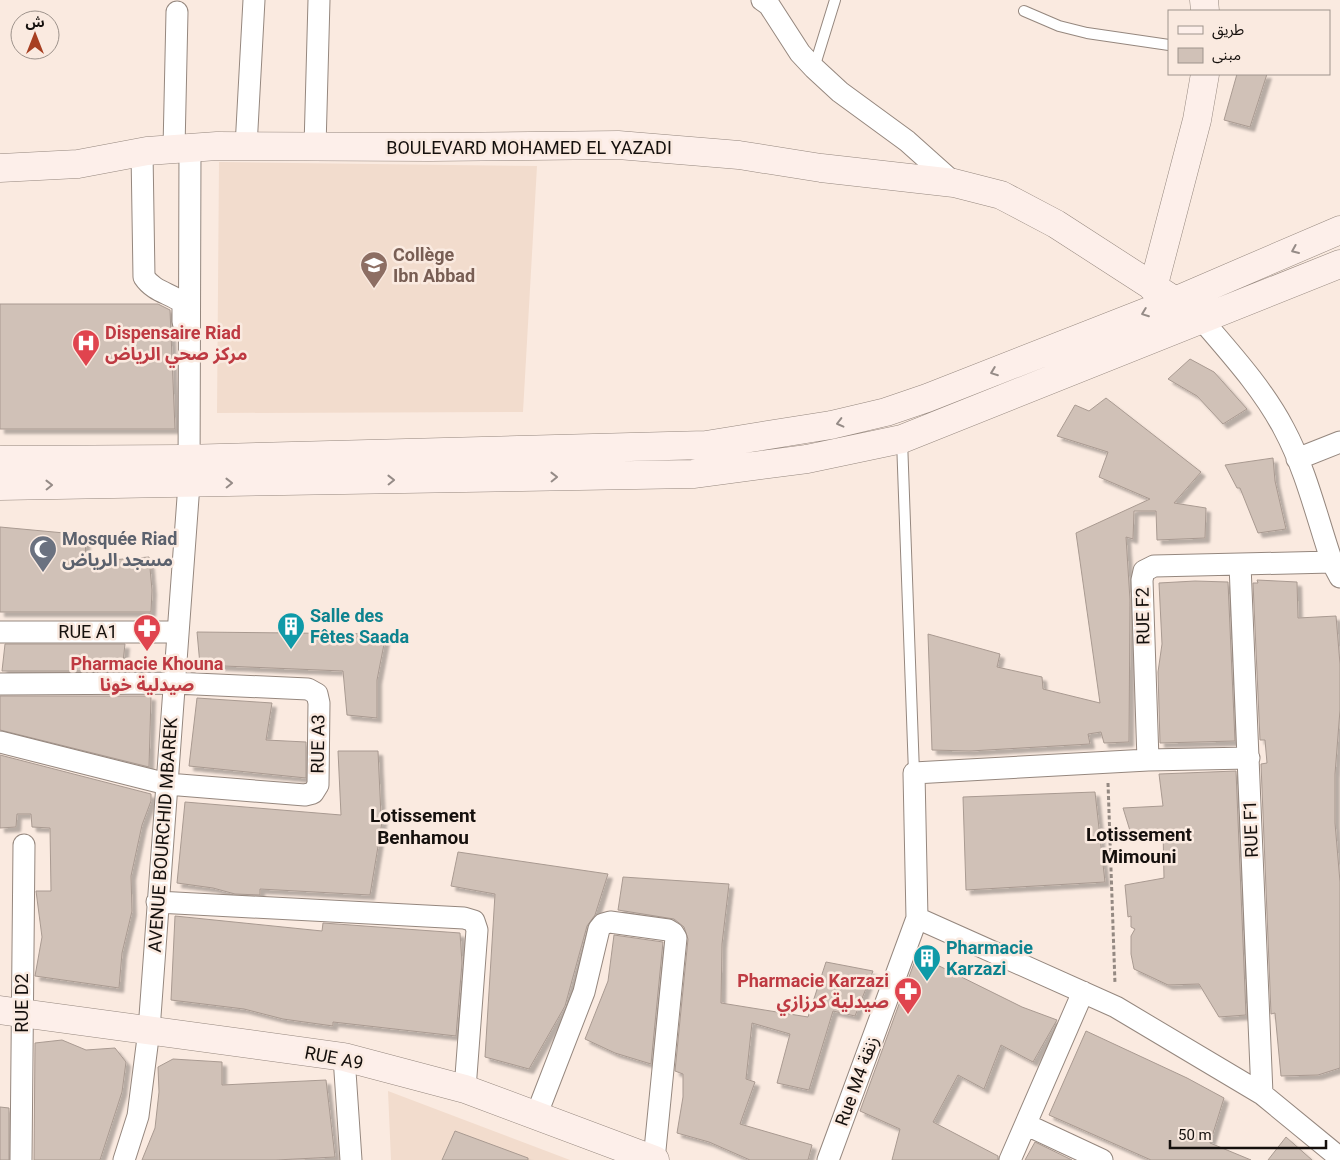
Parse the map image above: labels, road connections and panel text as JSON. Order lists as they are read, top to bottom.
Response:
{
  "streets": {
    "main road": ["BOULEVARD MOHAMED EL YAZADI", "RUE A9"],
    "street": [
      "RUE F2",
      "RUE A1",
      "RUE A3",
      "RUE F1",
      "AVENUE BOURCHID MBAREK",
      "RUE D2",
      "Rue M4 زنقة"
    ]
  },
  "crossings": [
    ["BOULEVARD MOHAMED EL YAZADI", "AVENUE BOURCHID MBAREK"],
    ["RUE F2", "RUE F1"],
    ["RUE A1", "AVENUE BOURCHID MBAREK"],
    ["RUE A3", "AVENUE BOURCHID MBAREK"],
    ["AVENUE BOURCHID MBAREK", "RUE A9"],
    ["RUE D2", "RUE A9"]
  ],
  "districts": ["Lotissement Benhamou", "Lotissement Mimouni"],
  "places": {
    "school or university": ["Collège Ibn Abbad"],
    "hospital": ["Dispensaire Riad مركز صحي الرياض"],
    "mosque": ["Mosquée Riad مسجد الرياض"],
    "building": ["Salle des Fêtes Saada", "Pharmacie Karzazi"],
    "pharmacy": ["Pharmacie Khouna صيدلية خونا", "Pharmacie Karzazi صيدلية كرزازي"]
  },
  "legend": ["طريق", "مبنى"],
  "scale_bar": "50 m",
  "north": "top"
}
